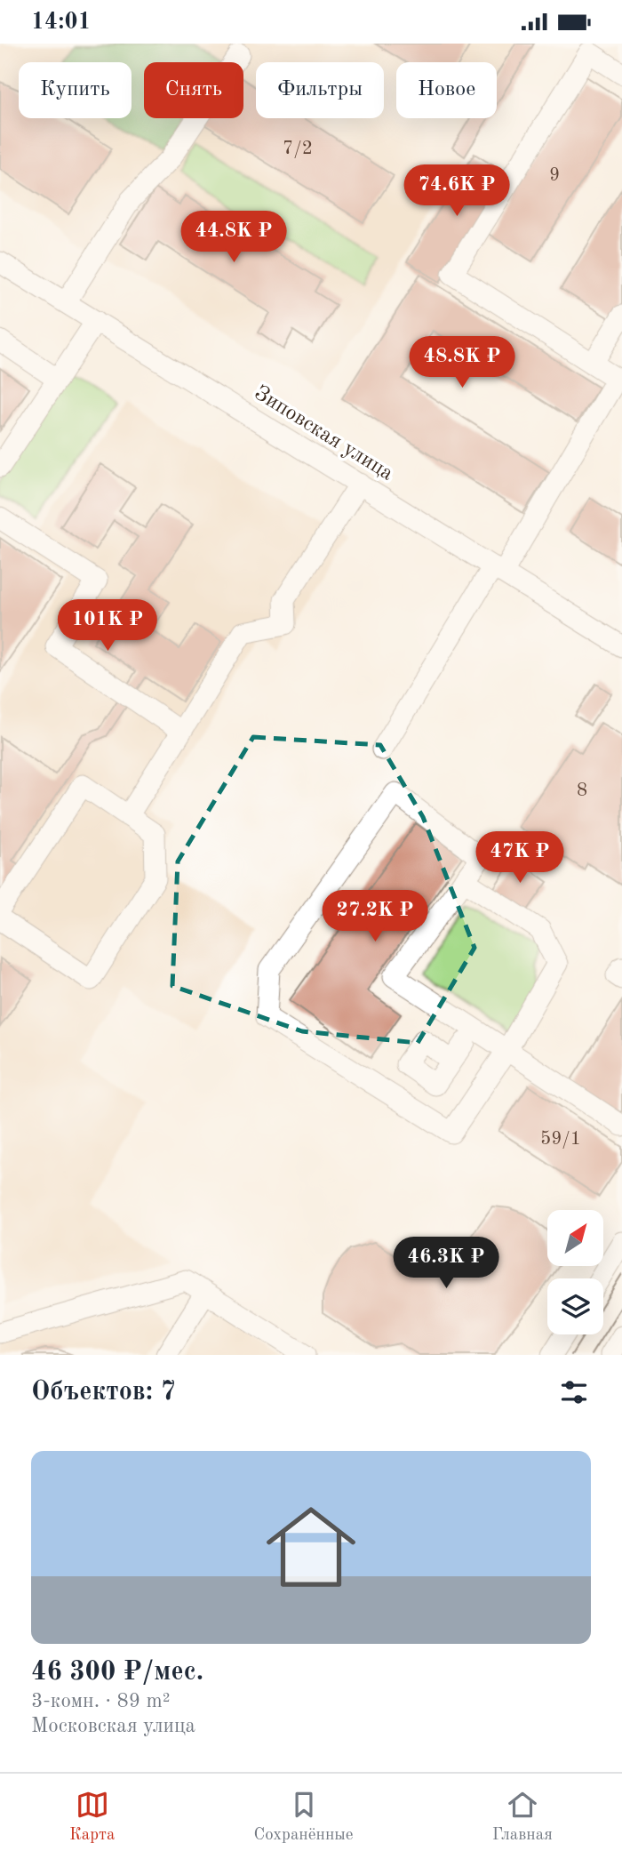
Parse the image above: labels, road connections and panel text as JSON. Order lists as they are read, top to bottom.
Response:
{
  "streets": {
    "street": ["Зиповская улица"]
  },
  "house_numbers": [
    "7/2",
    "9",
    "8",
    "59/1"
  ],
  "north": "top right",
  "page": {
    "status": "14:01",
    "chip": [
      "Купить",
      "Снять",
      "Фильтры",
      "Новое"
    ],
    "price": [
      "74.6K ₽",
      "44.8K ₽",
      "48.8K ₽",
      "101K ₽",
      "47K ₽",
      "27.2K ₽",
      "46.3K ₽"
    ],
    "heading": "Объектов: 7",
    "list": [
      {
        "name": "46 300 ₽/мес.",
        "note": "3-комн. · 89 m² · Московская улица"
      }
    ],
    "tabs": ["Карта", "Сохранённые", "Главная"]
  }
}
